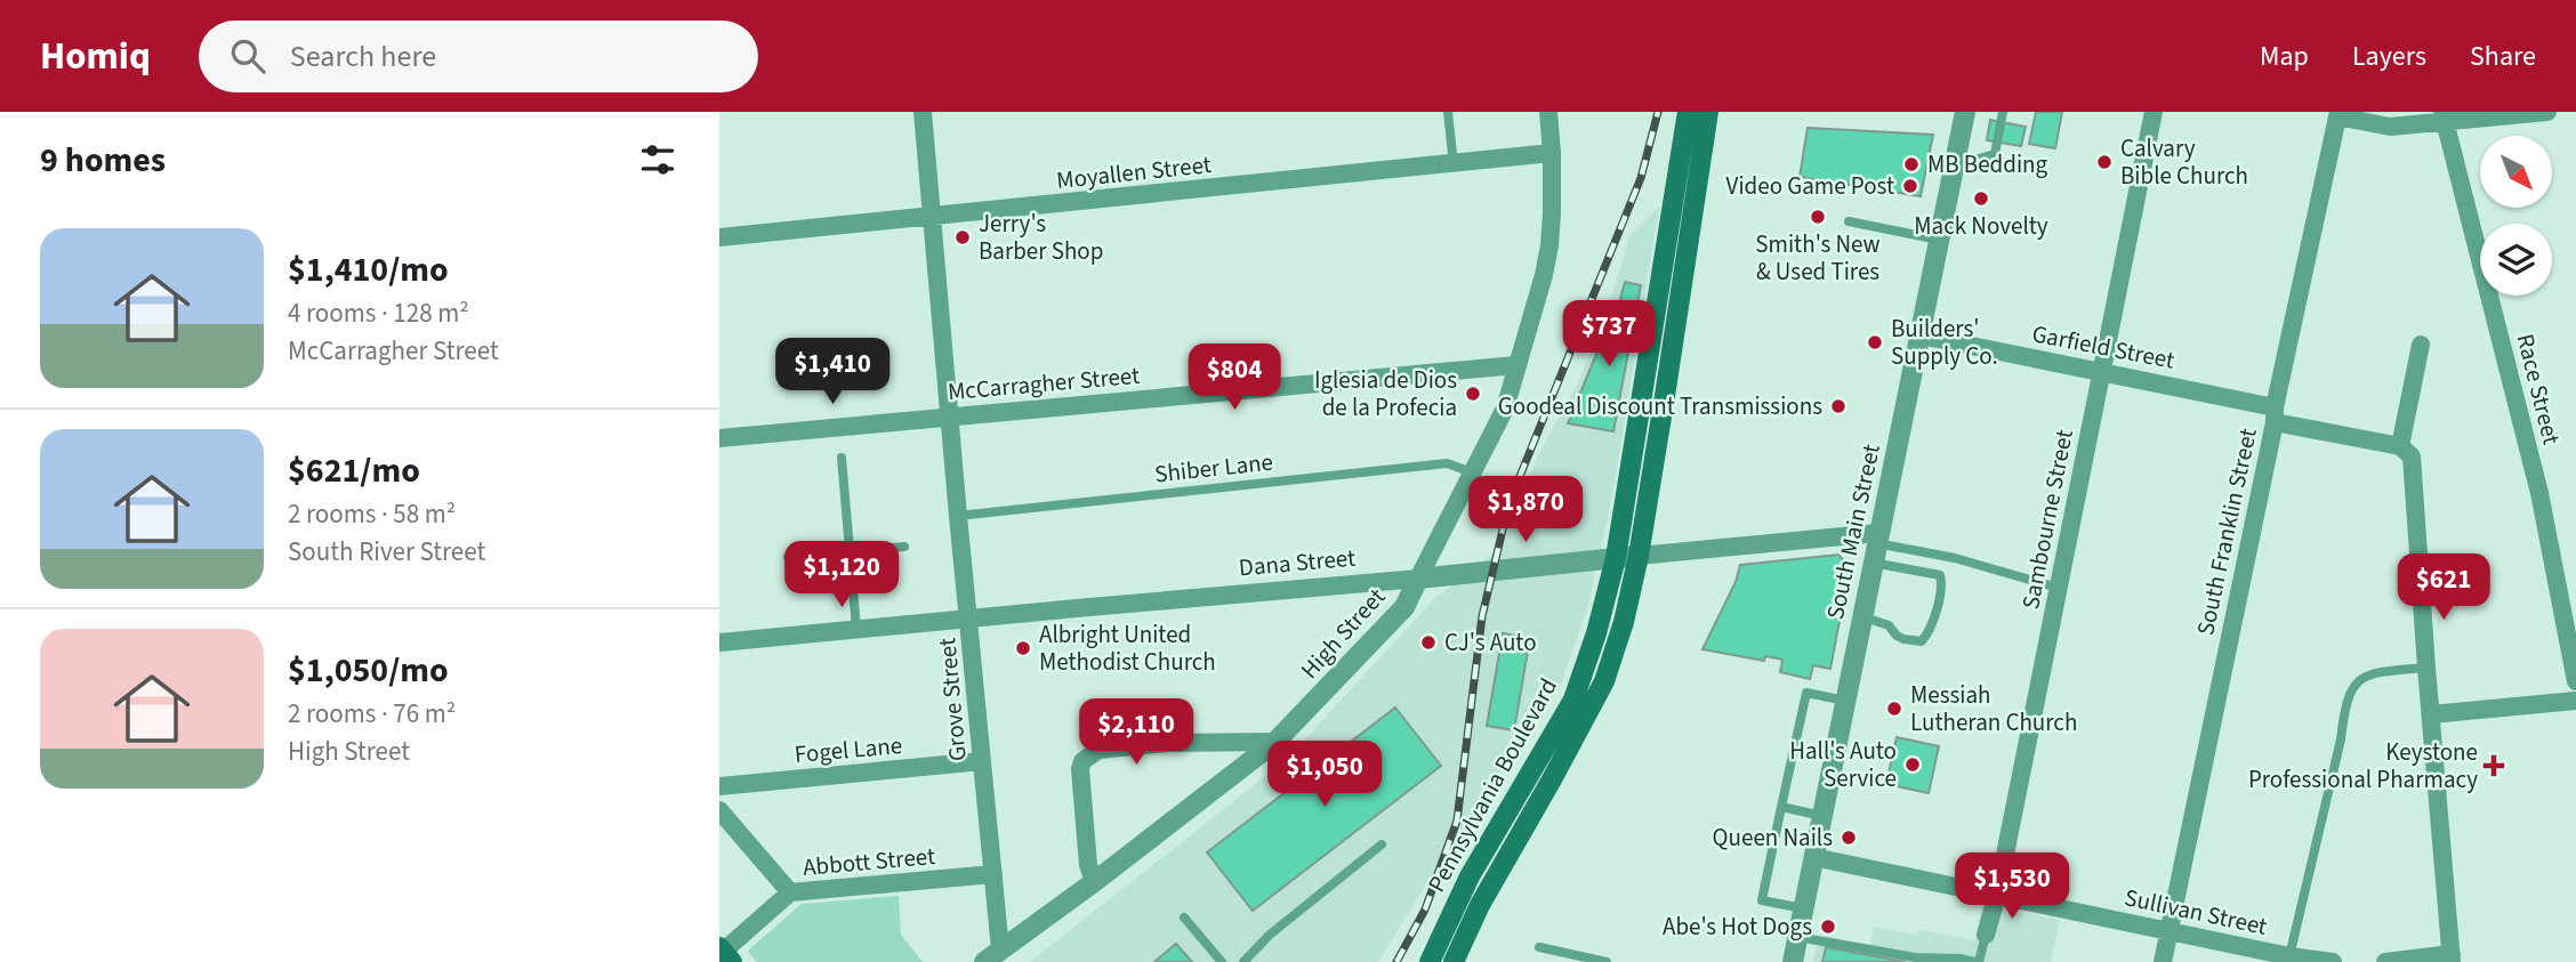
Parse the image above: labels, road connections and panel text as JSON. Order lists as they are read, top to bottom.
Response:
{
  "streets": {
    "main road": ["Pennsylvania Boulevard"],
    "street": [
      "Moyallen Street",
      "Garfield Street",
      "McCarragher Street",
      "Race Street",
      "Sambourne Street",
      "South Main Street",
      "South Franklin Street",
      "Dana Street",
      "High Street",
      "Grove Street",
      "Fogel Lane",
      "Abbott Street",
      "Sullivan Street"
    ],
    "lane": ["Shiber Lane"]
  },
  "crossings": [
    ["Moyallen Street", "High Street"],
    ["Moyallen Street", "Grove Street"],
    ["Garfield Street", "Sambourne Street"],
    ["Garfield Street", "South Main Street"],
    ["Garfield Street", "South Franklin Street"],
    ["McCarragher Street", "High Street"],
    ["McCarragher Street", "Grove Street"],
    ["Shiber Lane", "High Street"],
    ["Shiber Lane", "Grove Street"],
    ["Sambourne Street", "Sullivan Street"],
    ["South Main Street", "Dana Street"],
    ["South Main Street", "Sullivan Street"],
    ["South Franklin Street", "Sullivan Street"],
    ["Dana Street", "High Street"],
    ["Dana Street", "Grove Street"],
    ["Dana Street", "Pennsylvania Boulevard"],
    ["High Street", "Grove Street"],
    ["Grove Street", "Fogel Lane"],
    ["Grove Street", "Abbott Street"]
  ],
  "places": {
    "other": [
      "Calvary Bible Church",
      "MB Bedding",
      "Video Game Post",
      "Mack Novelty",
      "Smith's New & Used Tires",
      "Jerry's Barber Shop",
      "Builders' Supply Co.",
      "Iglesia de Dios de la Profecia",
      "Goodeal Discount Transmissions",
      "CJ's Auto",
      "Albright United Methodist Church",
      "Messiah Lutheran Church",
      "Hall's Auto Service",
      "Queen Nails",
      "Abe's Hot Dogs"
    ],
    "health": ["Keystone Professional Pharmacy"]
  },
  "north": "bottom right",
  "page": {
    "header": "Homiq",
    "search": "Search here",
    "nav": ["Map", "Layers", "Share"],
    "heading": "9 homes",
    "list": [
      {
        "name": "$1,410/mo",
        "note": "4 rooms · 128 m² · McCarragher Street"
      },
      {
        "name": "$621/mo",
        "note": "2 rooms · 58 m² · South River Street"
      },
      {
        "name": "$1,050/mo",
        "note": "2 rooms · 76 m² · High Street"
      }
    ],
    "price": [
      "$737",
      "$1,410",
      "$804",
      "$1,870",
      "$1,120",
      "$621",
      "$2,110",
      "$1,050",
      "$1,530"
    ]
  }
}
